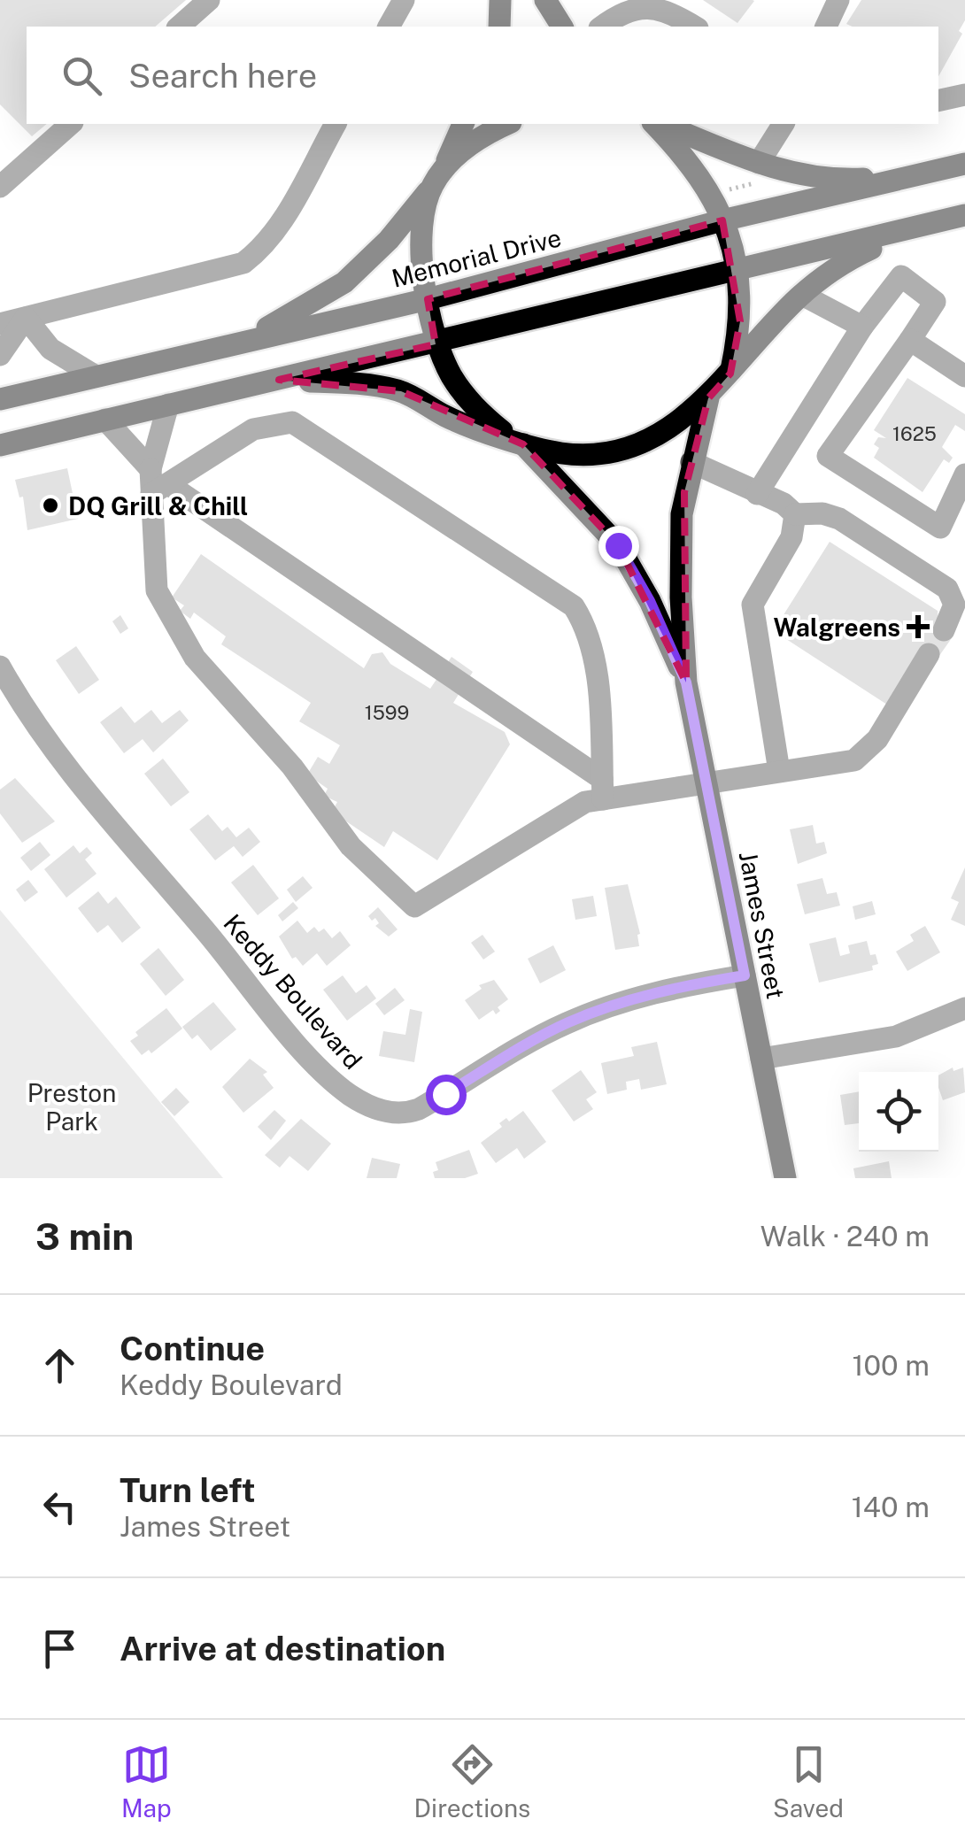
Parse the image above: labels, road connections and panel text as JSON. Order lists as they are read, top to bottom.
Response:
{
  "streets": {
    "main road": ["Memorial Drive", "James Street"],
    "street": ["Keddy Boulevard"]
  },
  "crossings": [
    ["Memorial Drive", "James Street"],
    ["James Street", "Keddy Boulevard"]
  ],
  "parks": ["Preston Park"],
  "places": {
    "other": ["DQ Grill & Chill"],
    "health": ["Walgreens"]
  },
  "house_numbers": ["1625", "1599"],
  "page": {
    "search": "Search here",
    "heading": ["3 min", "Walk · 240 m"],
    "list": [
      ["Continue", "Keddy Boulevard", "100 m"],
      ["Turn left", "James Street", "140 m"],
      "Arrive at destination"
    ],
    "nav": ["Map", "Directions", "Saved"]
  }
}
